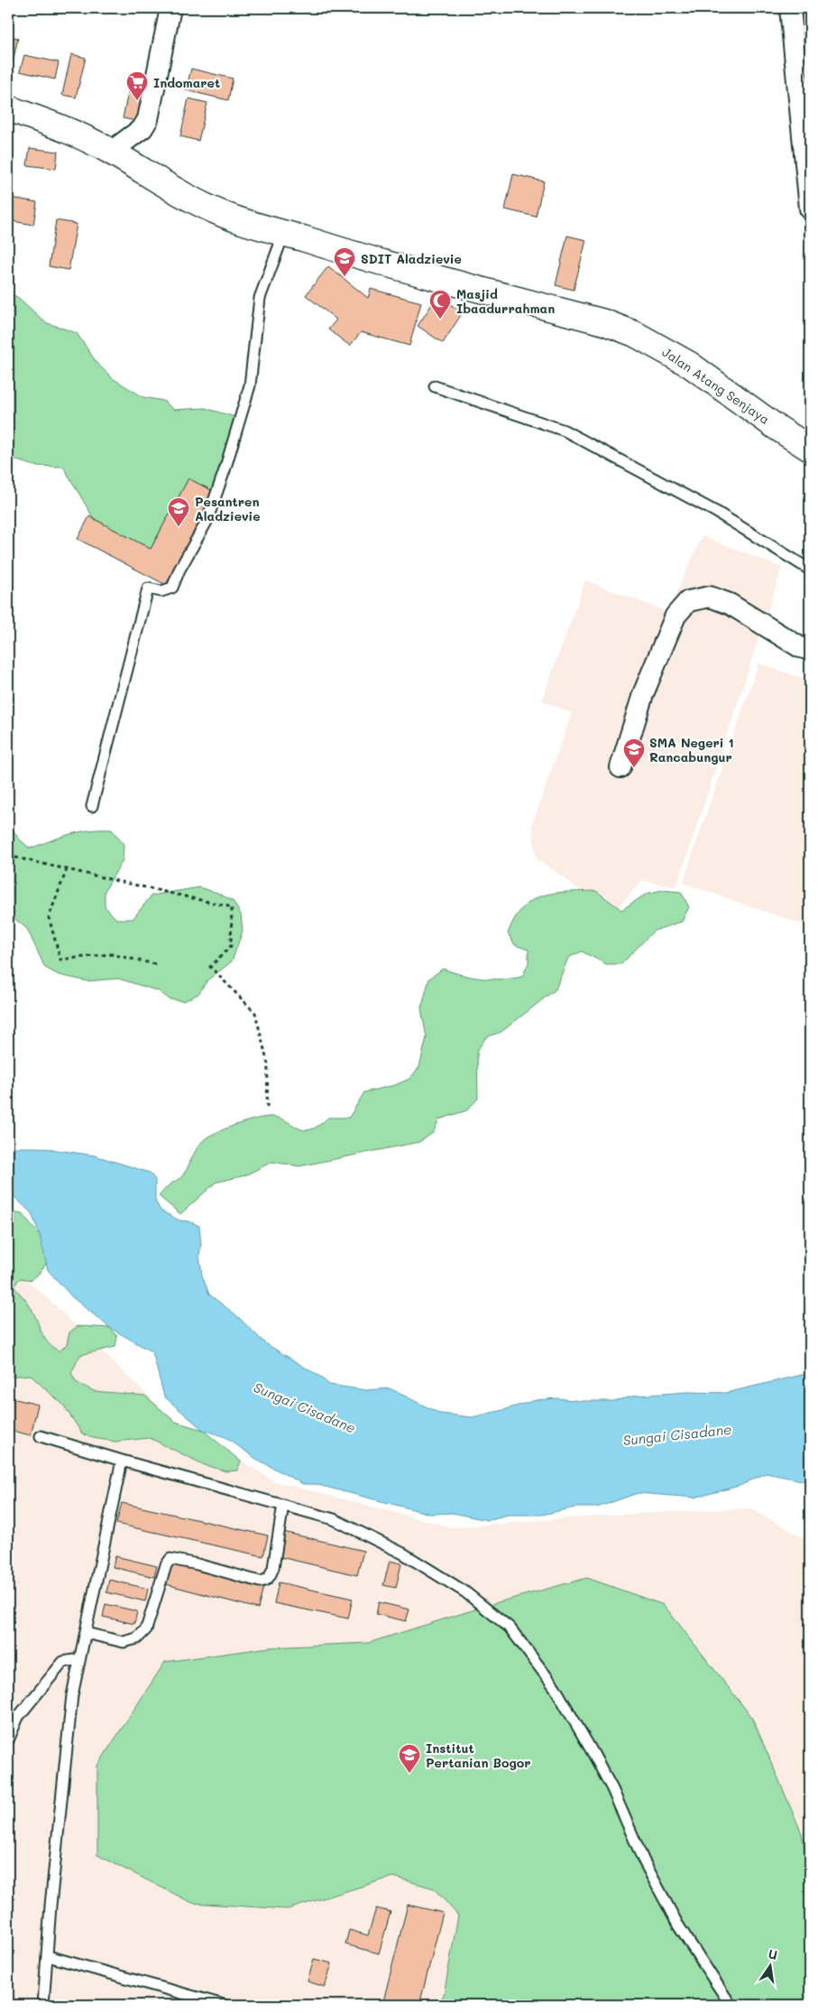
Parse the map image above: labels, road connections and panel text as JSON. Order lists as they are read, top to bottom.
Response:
{
  "streets": {
    "main road": ["Jalan Atang Senjaya"]
  },
  "water": ["Sungai Cisadane"],
  "places": {
    "supermarket": ["Indomaret"],
    "school or university": [
      "SDIT Aladzievie",
      "Pesantren Aladzievie",
      "SMA Negeri 1 Rancabungur",
      "Institut Pertanian Bogor"
    ],
    "mosque": ["Masjid Ibaadurrahman"]
  },
  "north": "top"
}
